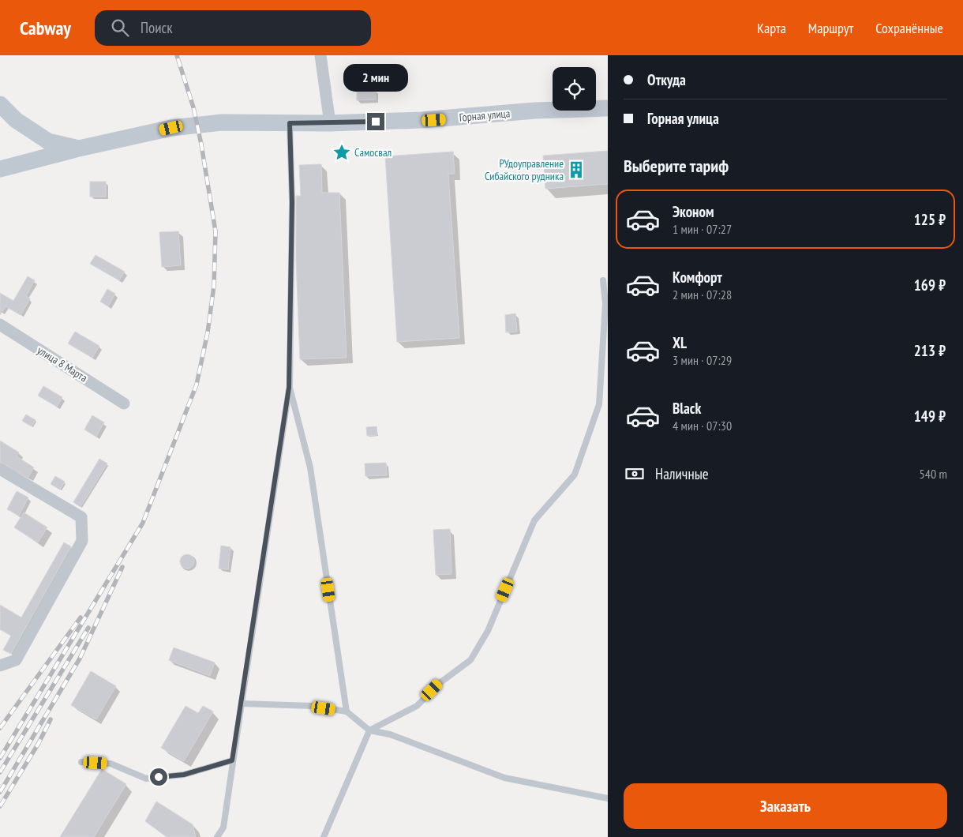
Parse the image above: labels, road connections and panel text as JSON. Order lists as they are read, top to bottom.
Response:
{
  "streets": {
    "main road": ["Горная улица"],
    "street": ["улица 8 Марта"]
  },
  "places": {
    "place": ["Самосвал"],
    "building": ["РУдоуправление Сибайского рудника"]
  },
  "page": {
    "header": "Cabway",
    "search": "Поиск",
    "nav": ["Карта", "Маршрут", "Сохранённые"],
    "banner": ["Откуда", "Горная улица"],
    "bubble": "2 мин",
    "heading": "Выберите тариф",
    "list": [
      {
        "name": "Эконом",
        "note": "1 мин · 07:27",
        "value": "125 ₽"
      },
      {
        "name": "Комфорт",
        "note": "2 мин · 07:28",
        "value": "169 ₽"
      },
      {
        "name": "XL",
        "note": "3 мин · 07:29",
        "value": "213 ₽"
      },
      {
        "name": "Black",
        "note": "4 мин · 07:30",
        "value": "149 ₽"
      }
    ],
    "pay": ["Наличные", "540 m"],
    "buttons": "Заказать"
  }
}
